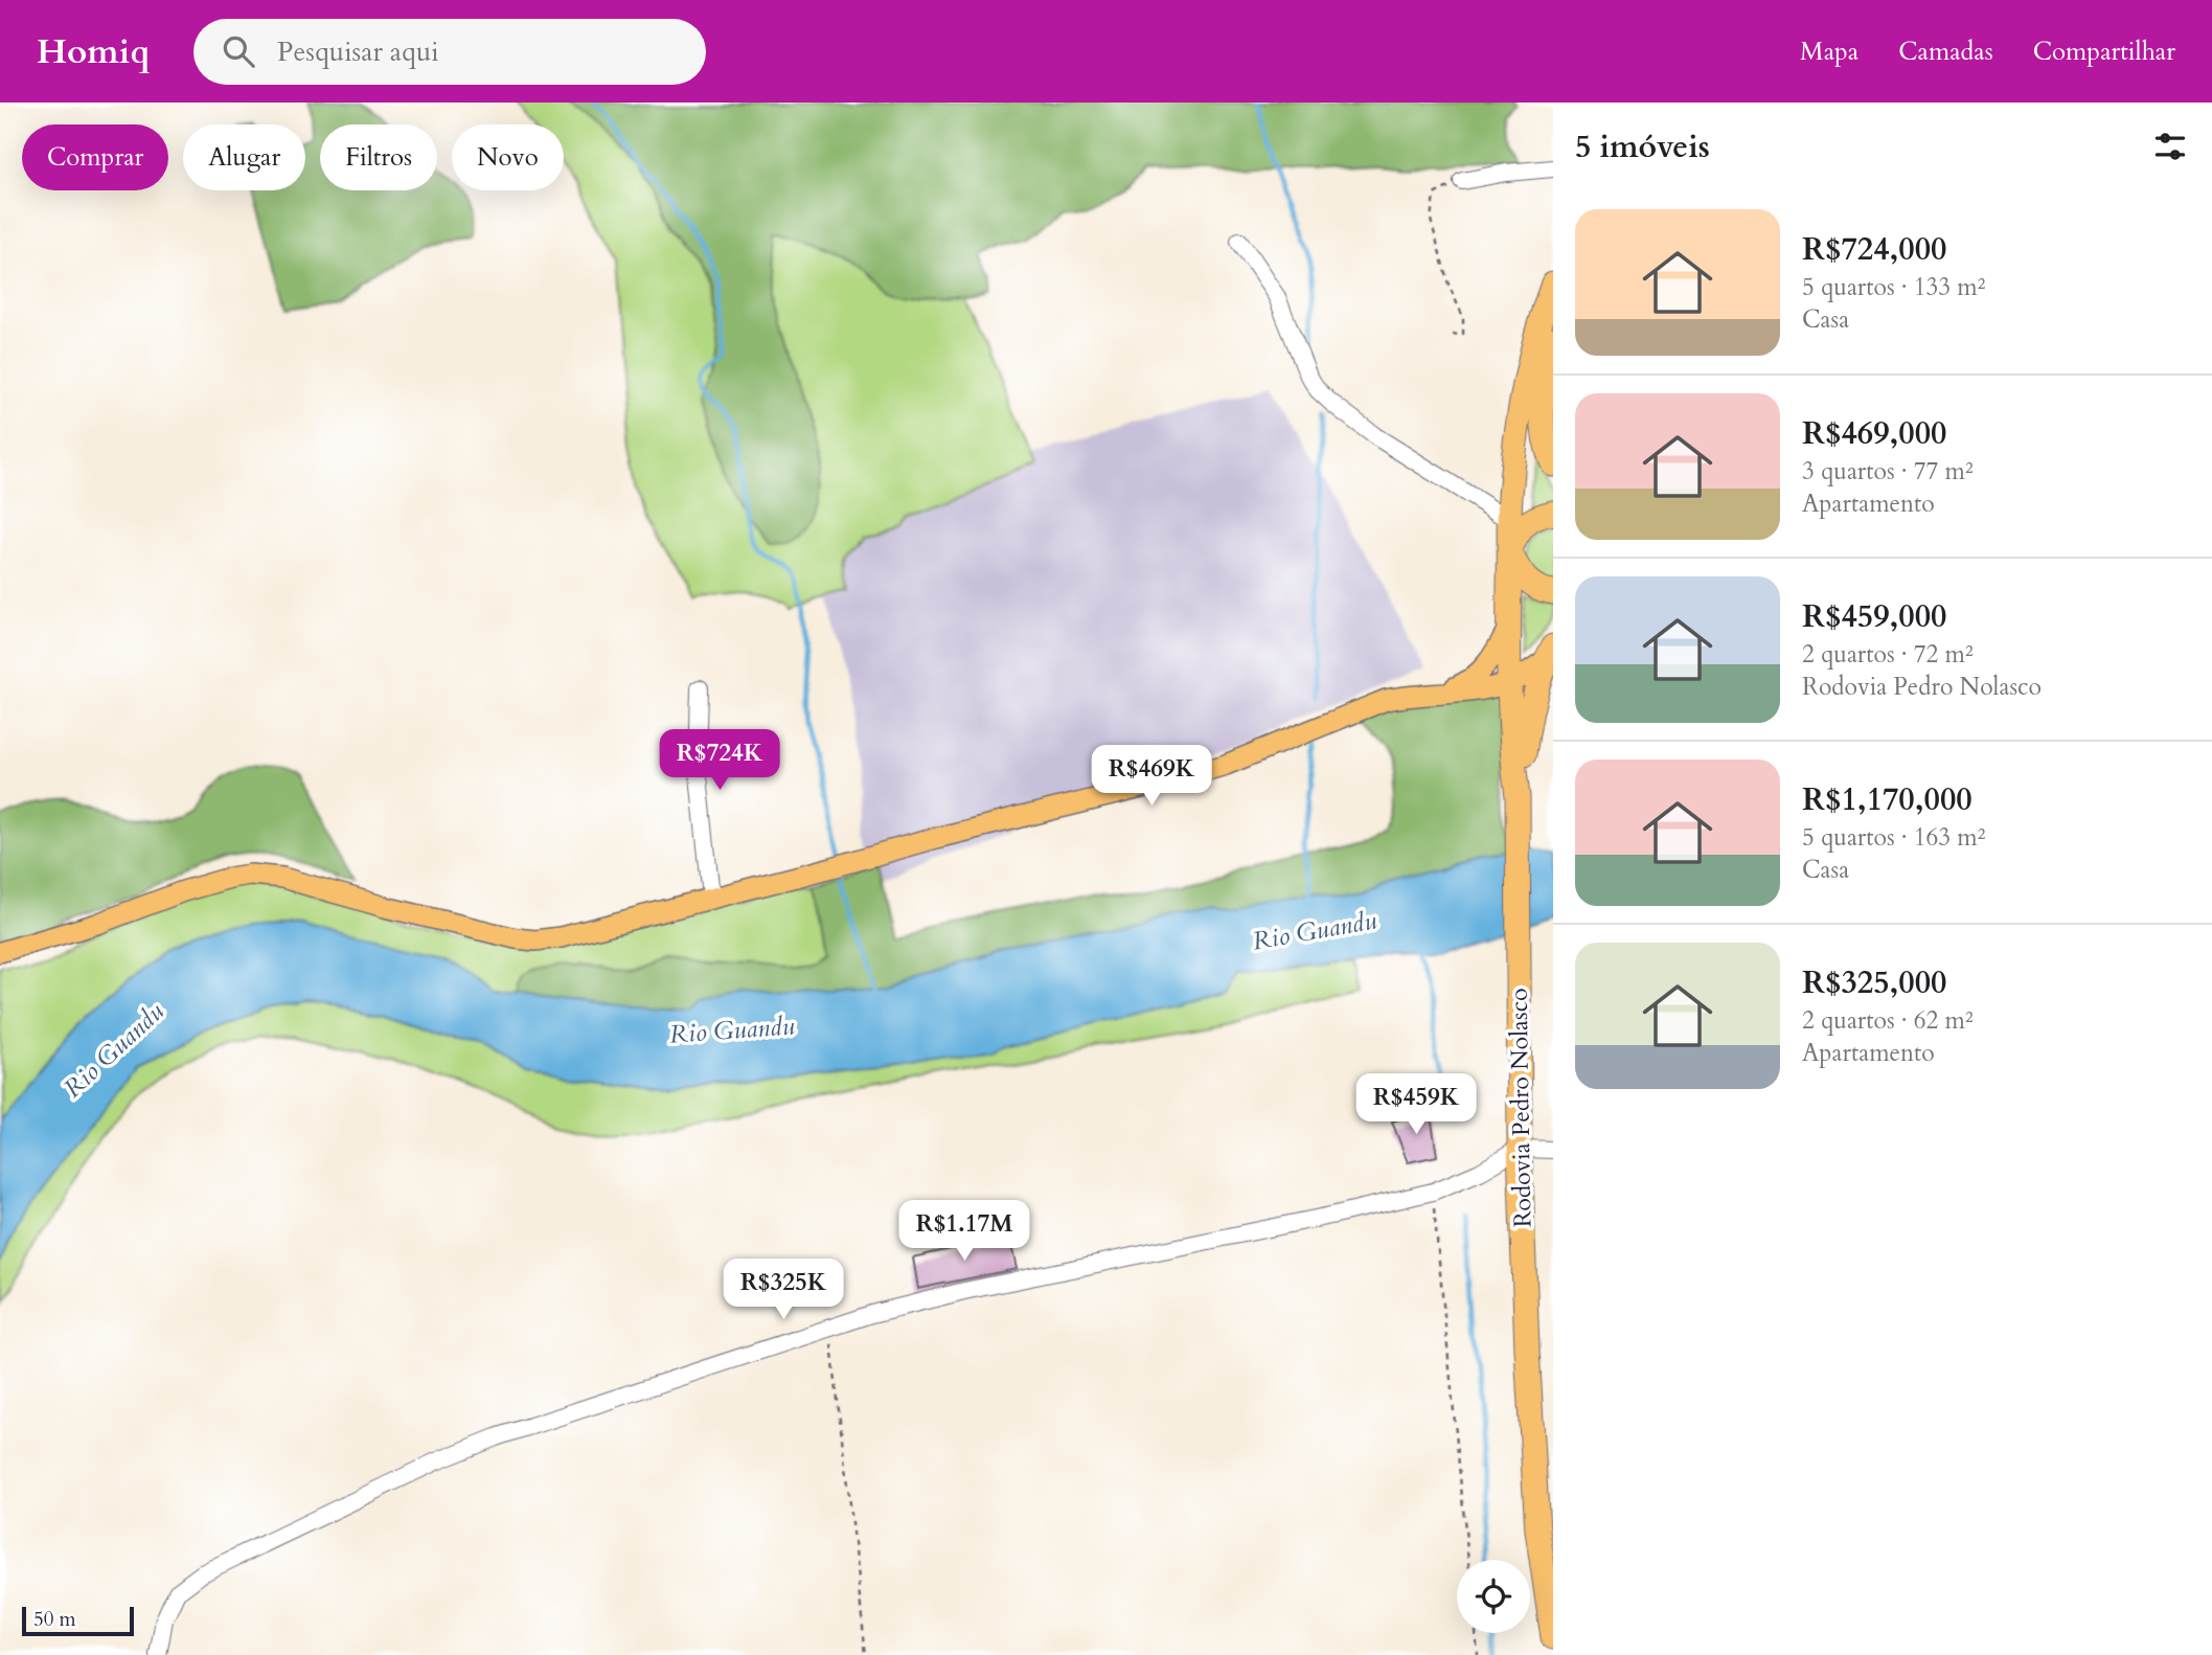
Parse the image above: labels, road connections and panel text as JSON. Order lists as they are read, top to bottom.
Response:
{
  "streets": {
    "highway": ["Rodovia Pedro Nolasco"]
  },
  "water": ["Rio Guandu"],
  "scale_bar": "50 m",
  "page": {
    "header": "Homiq",
    "search": "Pesquisar aqui",
    "nav": ["Mapa", "Camadas", "Compartilhar"],
    "heading": "5 imóveis",
    "chip": [
      "Comprar",
      "Alugar",
      "Filtros",
      "Novo"
    ],
    "list": [
      {
        "name": "R$724,000",
        "note": "5 quartos · 133 m² · Casa"
      },
      {
        "name": "R$469,000",
        "note": "3 quartos · 77 m² · Apartamento"
      },
      {
        "name": "R$459,000",
        "note": "2 quartos · 72 m² · Rodovia Pedro Nolasco"
      },
      {
        "name": "R$1,170,000",
        "note": "5 quartos · 163 m² · Casa"
      },
      {
        "name": "R$325,000",
        "note": "2 quartos · 62 m² · Apartamento"
      }
    ],
    "price": [
      "R$724K",
      "R$469K",
      "R$459K",
      "R$1.17M",
      "R$325K"
    ],
    "scale": "50 m"
  }
}
